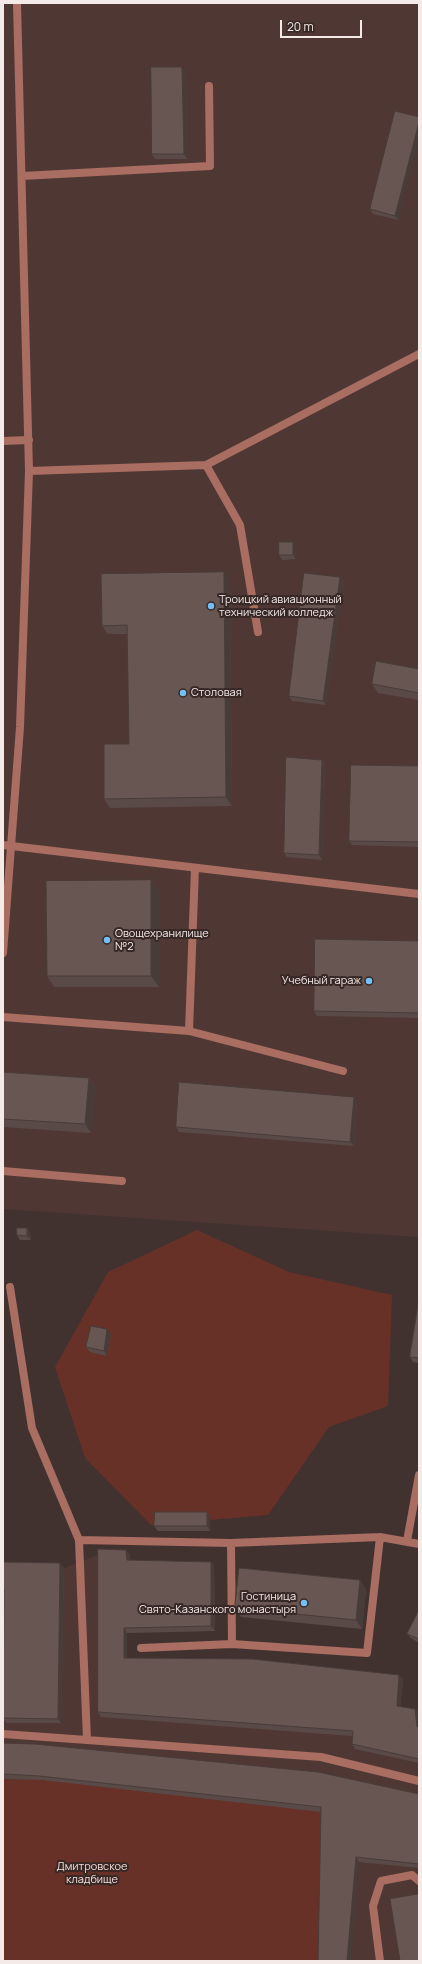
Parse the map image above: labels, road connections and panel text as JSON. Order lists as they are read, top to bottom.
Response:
{
  "parks": ["Дмитровское кладбище"],
  "places": [
    "Троицкий авиационный технический колледж",
    "Столовая",
    "Овощехранилище №2",
    "Учебный гараж",
    "Гостиница Свято-Казанского монастыря"
  ],
  "scale_bar": "20 m"
}
